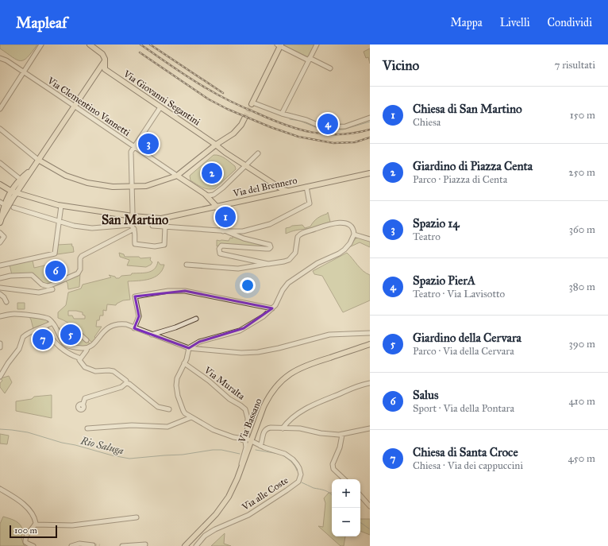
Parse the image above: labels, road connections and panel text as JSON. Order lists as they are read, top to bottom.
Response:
{
  "streets": {
    "main road": ["Via Giovanni Segantini", "Via del Brennero", "Via Bassano"],
    "street": ["Via Clementino Vannetti", "Via Muralta", "Via alle Coste"]
  },
  "crossings": [
    ["Via Giovanni Segantini", "Via del Brennero"],
    ["Via Muralta", "Via Bassano"],
    ["Via Muralta", "Via alle Coste"],
    ["Via Bassano", "Via alle Coste"]
  ],
  "districts": ["San Martino"],
  "water": ["Rio Saluga"],
  "scale_bar": "100 m",
  "page": {
    "header": "Mapleaf",
    "nav": ["Mappa", "Livelli", "Condividi"],
    "heading": ["Vicino", "7 risultati"],
    "list": [
      {
        "mark": "1",
        "name": "Chiesa di San Martino",
        "note": "Chiesa",
        "value": "150 m"
      },
      {
        "mark": "2",
        "name": "Giardino di Piazza Centa",
        "note": "Parco · Piazza di Centa",
        "value": "250 m"
      },
      {
        "mark": "3",
        "name": "Spazio 14",
        "note": "Teatro",
        "value": "360 m"
      },
      {
        "mark": "4",
        "name": "Spazio PierA",
        "note": "Teatro · Via Lavisotto",
        "value": "380 m"
      },
      {
        "mark": "5",
        "name": "Giardino della Cervara",
        "note": "Parco · Via della Cervara",
        "value": "390 m"
      },
      {
        "mark": "6",
        "name": "Salus",
        "note": "Sport · Via della Pontara",
        "value": "410 m"
      },
      {
        "mark": "7",
        "name": "Chiesa di Santa Croce",
        "note": "Chiesa · Via dei cappuccini",
        "value": "450 m"
      }
    ],
    "pins": [
      "4",
      "3",
      "2",
      "1",
      "6",
      "5",
      "7"
    ],
    "map_buttons": ["+", "−"],
    "scale": "100 m"
  }
}
